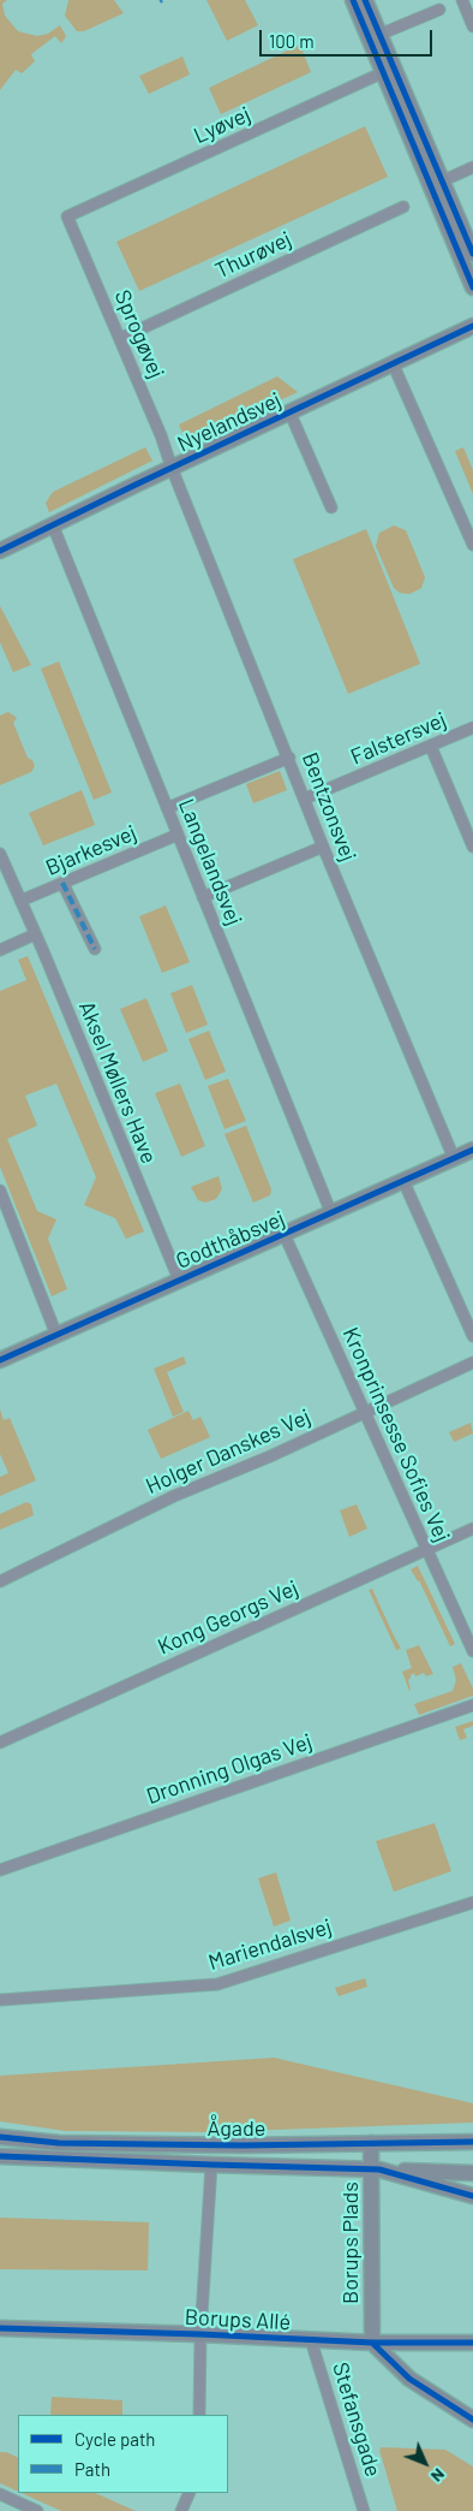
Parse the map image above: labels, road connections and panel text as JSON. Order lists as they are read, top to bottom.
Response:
{
  "streets": {
    "street": [
      "Lyøvej",
      "Thurøvej",
      "Sprogøvej",
      "Nyelandsvej",
      "Falstersvej",
      "Bentzonsvej",
      "Bjarkesvej",
      "Langelandsvej",
      "Aksel Møllers Have",
      "Godthåbsvej",
      "Kronprinsesse Sofies Vej",
      "Holger Danskes Vej",
      "Kong Georgs Vej",
      "Dronning Olgas Vej",
      "Mariendalsvej",
      "Ågade",
      "Borups Plads",
      "Borups Allé",
      "Stefansgade"
    ]
  },
  "crossings": [
    ["Lyøvej", "Sprogøvej"],
    ["Thurøvej", "Sprogøvej"],
    ["Sprogøvej", "Nyelandsvej"],
    ["Sprogøvej", "Bentzonsvej"],
    ["Nyelandsvej", "Bentzonsvej"],
    ["Nyelandsvej", "Langelandsvej"],
    ["Falstersvej", "Bentzonsvej"],
    ["Bentzonsvej", "Godthåbsvej"],
    ["Bjarkesvej", "Langelandsvej"],
    ["Bjarkesvej", "Aksel Møllers Have"],
    ["Langelandsvej", "Godthåbsvej"],
    ["Aksel Møllers Have", "Godthåbsvej"],
    ["Godthåbsvej", "Kronprinsesse Sofies Vej"],
    ["Kronprinsesse Sofies Vej", "Holger Danskes Vej"],
    ["Kronprinsesse Sofies Vej", "Kong Georgs Vej"],
    ["Ågade", "Borups Plads"],
    ["Borups Plads", "Borups Allé"],
    ["Borups Allé", "Stefansgade"]
  ],
  "legend": ["Cycle path", "Path"],
  "scale_bar": "100 m",
  "north": "bottom right"
}
